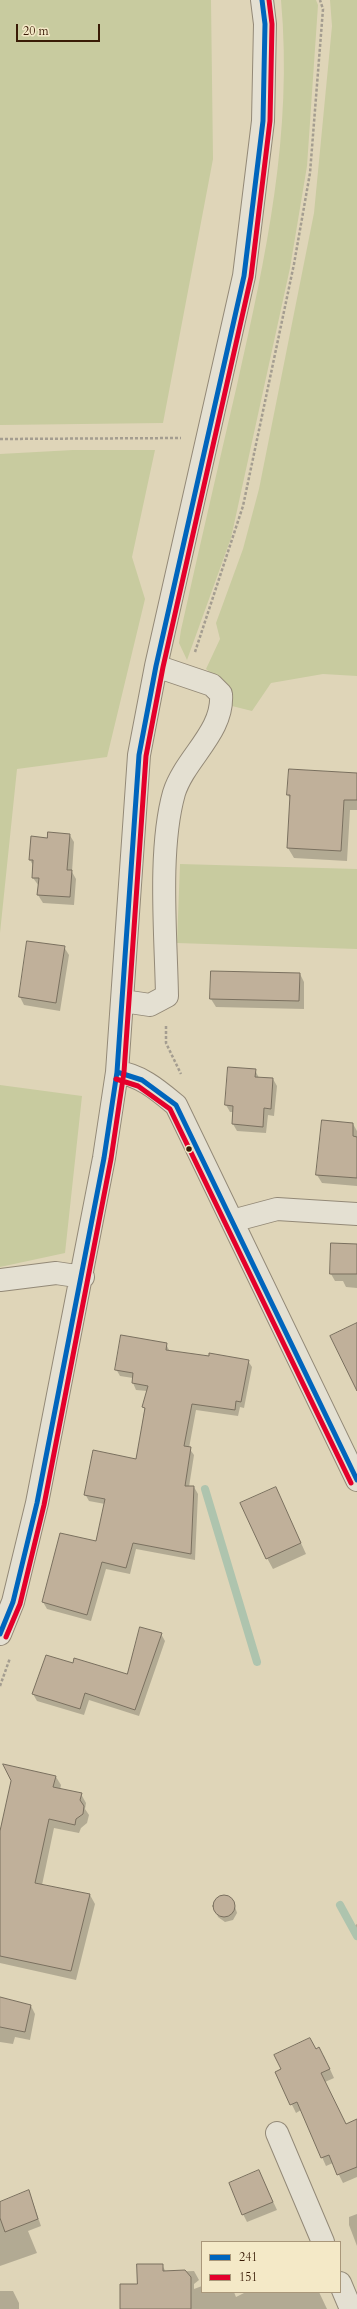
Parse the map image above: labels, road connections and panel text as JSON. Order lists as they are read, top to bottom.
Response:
{
  "lines": ["transit line 241", "transit line 151"],
  "legend": ["241", "151"],
  "scale_bar": "20 m"
}
